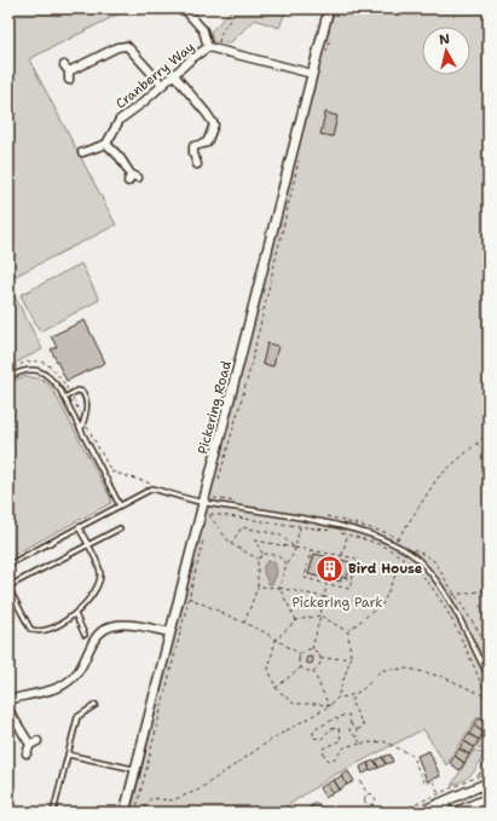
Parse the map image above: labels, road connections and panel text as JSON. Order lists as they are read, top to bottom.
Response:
{
  "streets": {
    "street": ["Cranberry Way", "Pickering Road"]
  },
  "crossings": [
    ["Cranberry Way", "Pickering Road"]
  ],
  "parks": ["Pickering Park"],
  "places": {
    "building": ["Bird House"]
  },
  "north": "top"
}
